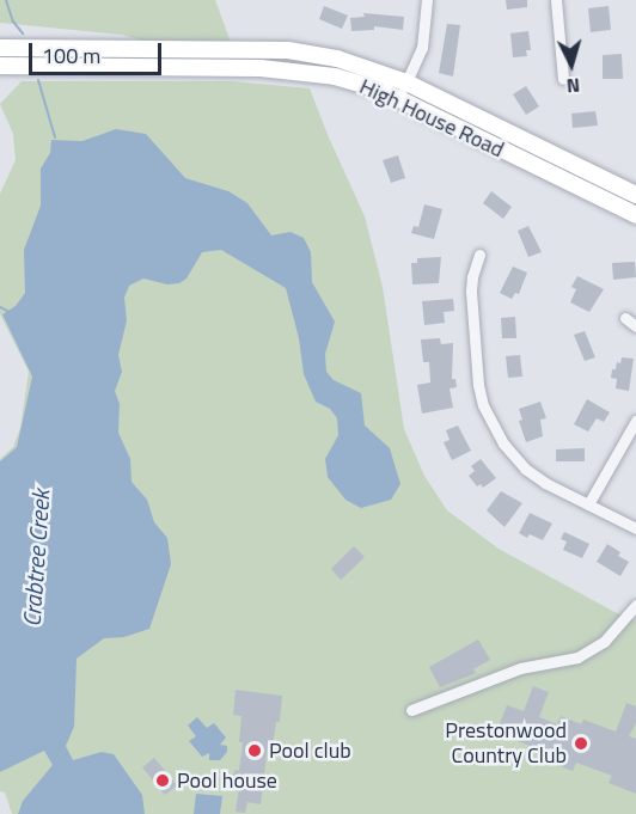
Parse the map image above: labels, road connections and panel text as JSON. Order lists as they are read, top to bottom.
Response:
{
  "streets": {
    "main road": ["High House Road"]
  },
  "water": ["Crabtree Creek"],
  "places": ["Prestonwood Country Club", "Pool club", "Pool house"],
  "scale_bar": "100 m",
  "north": "bottom"
}
